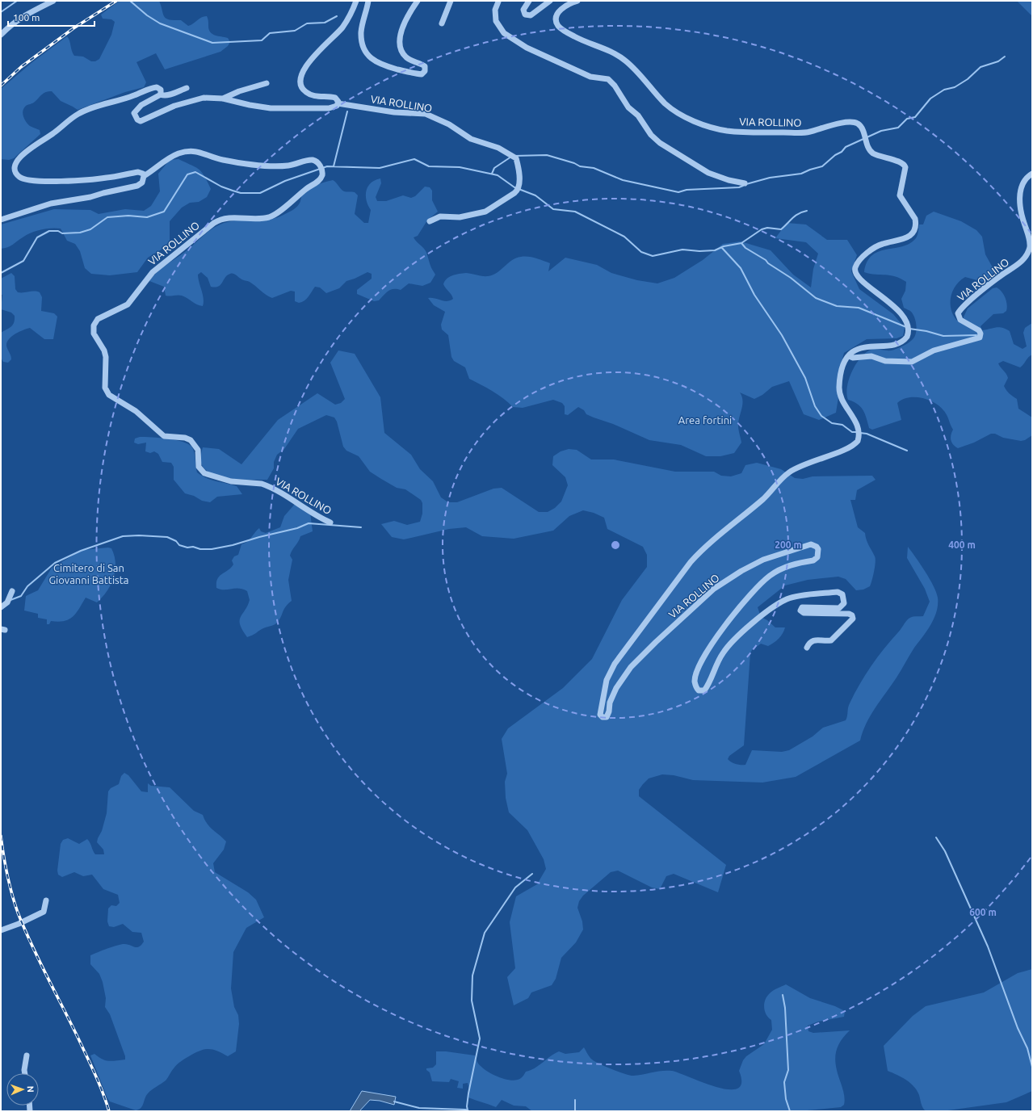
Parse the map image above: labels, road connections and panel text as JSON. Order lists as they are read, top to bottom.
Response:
{
  "streets": {
    "street": ["VIA ROLLINO"]
  },
  "parks": ["Area fortini", "Cimitero di San Giovanni Battista"],
  "scale_bar": "100 m",
  "north": "right",
  "rings": ["200 m", "400 m", "600 m"]
}
